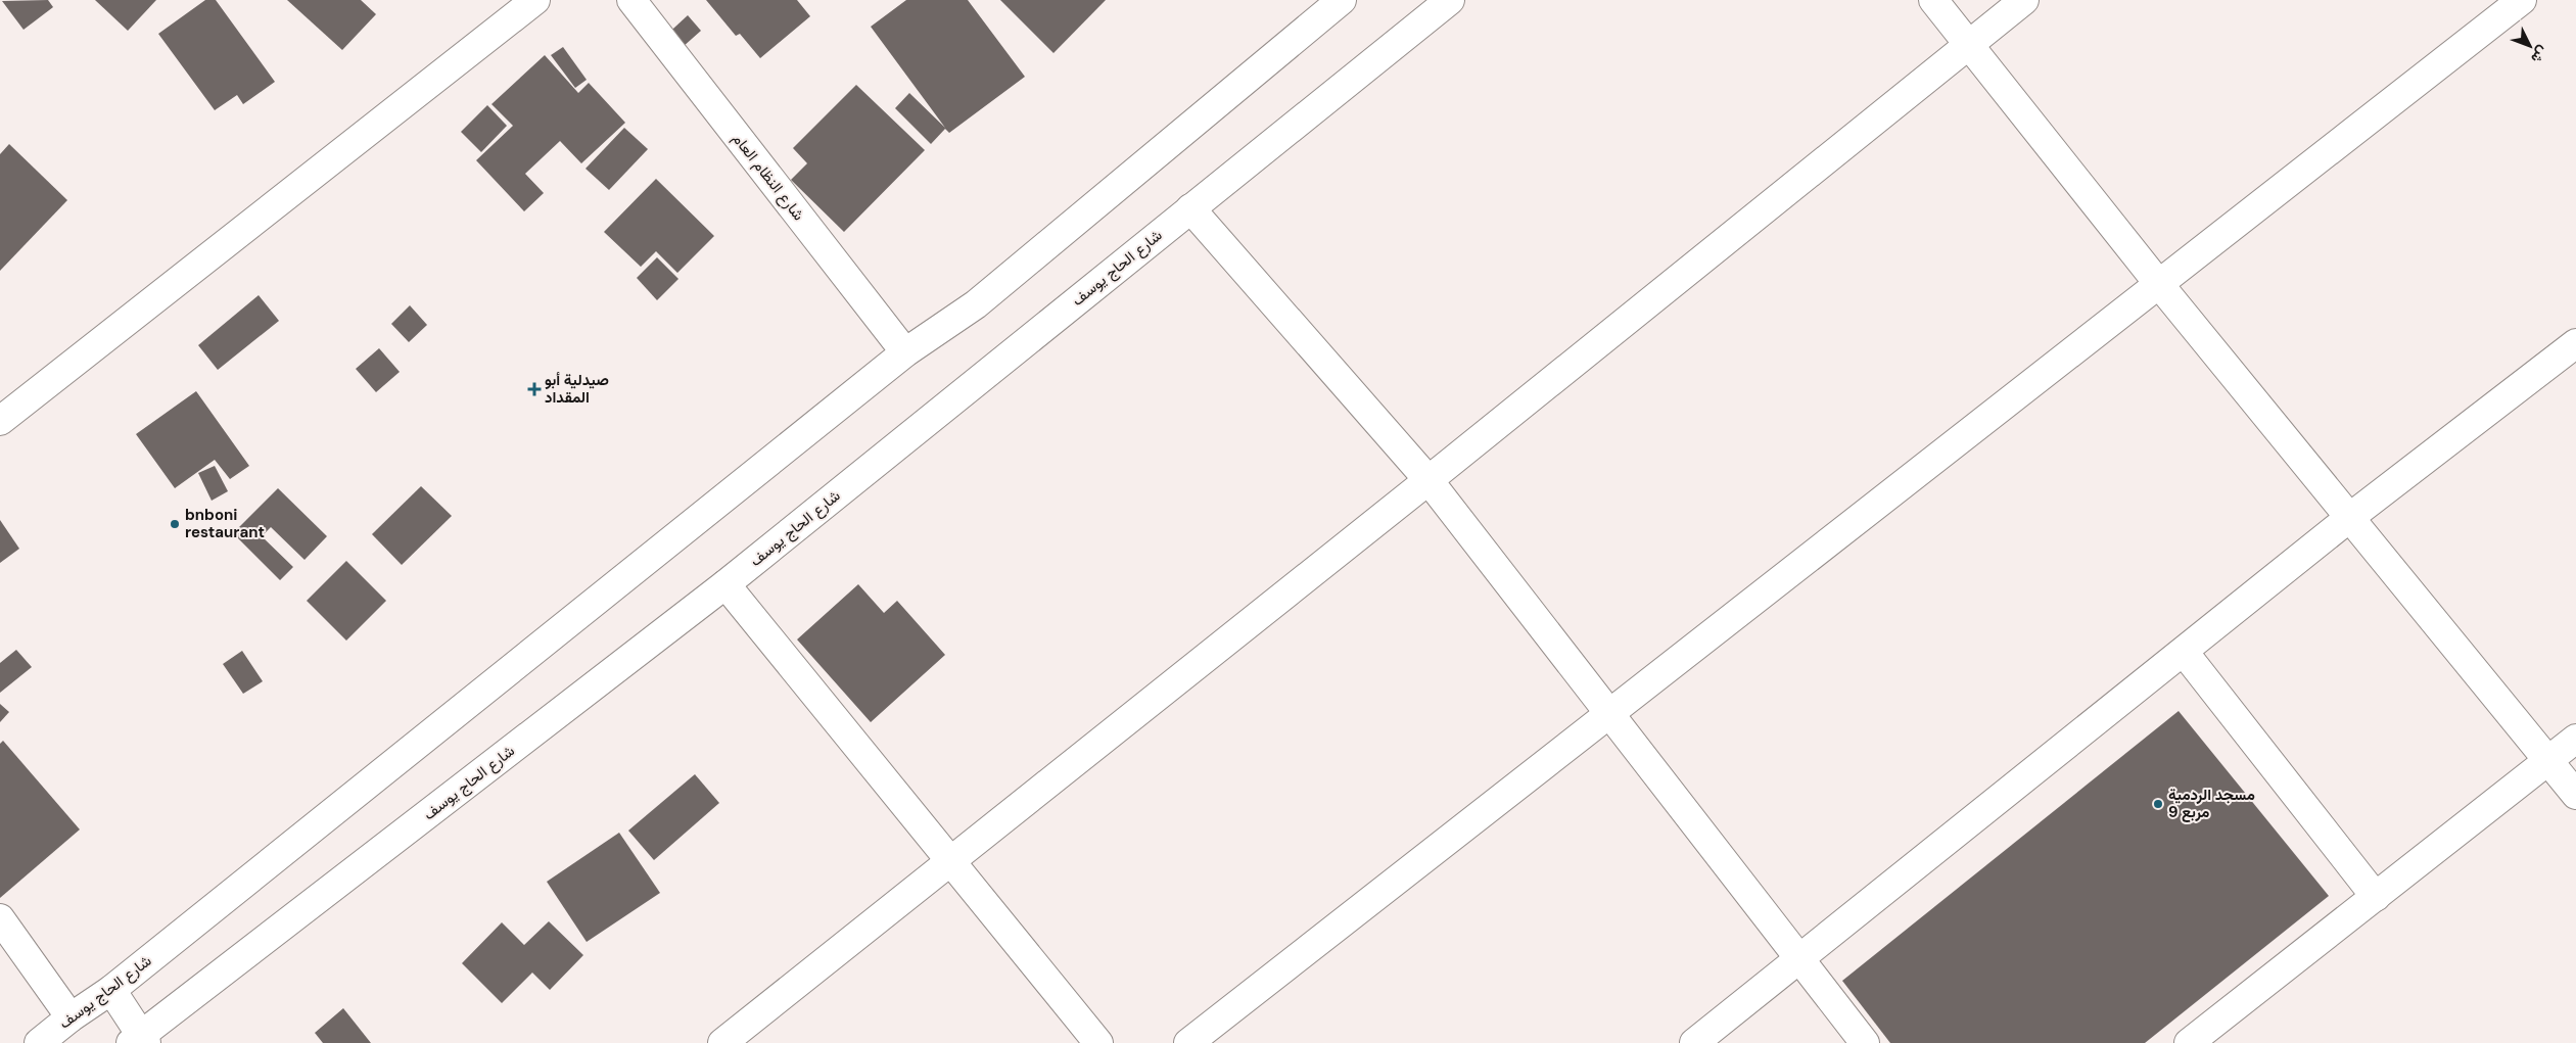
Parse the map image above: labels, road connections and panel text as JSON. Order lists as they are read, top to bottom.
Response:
{
  "streets": {
    "street": ["شارع النظام العام", "شارع الحاج يوسف"]
  },
  "crossings": [
    ["شارع النظام العام", "شارع الحاج يوسف"]
  ],
  "places": {
    "health": ["صيدلية أبو المقداد"],
    "other": ["bnboni restaurant", "مسجد الردمية مربع 9"]
  },
  "north": "bottom right"
}
